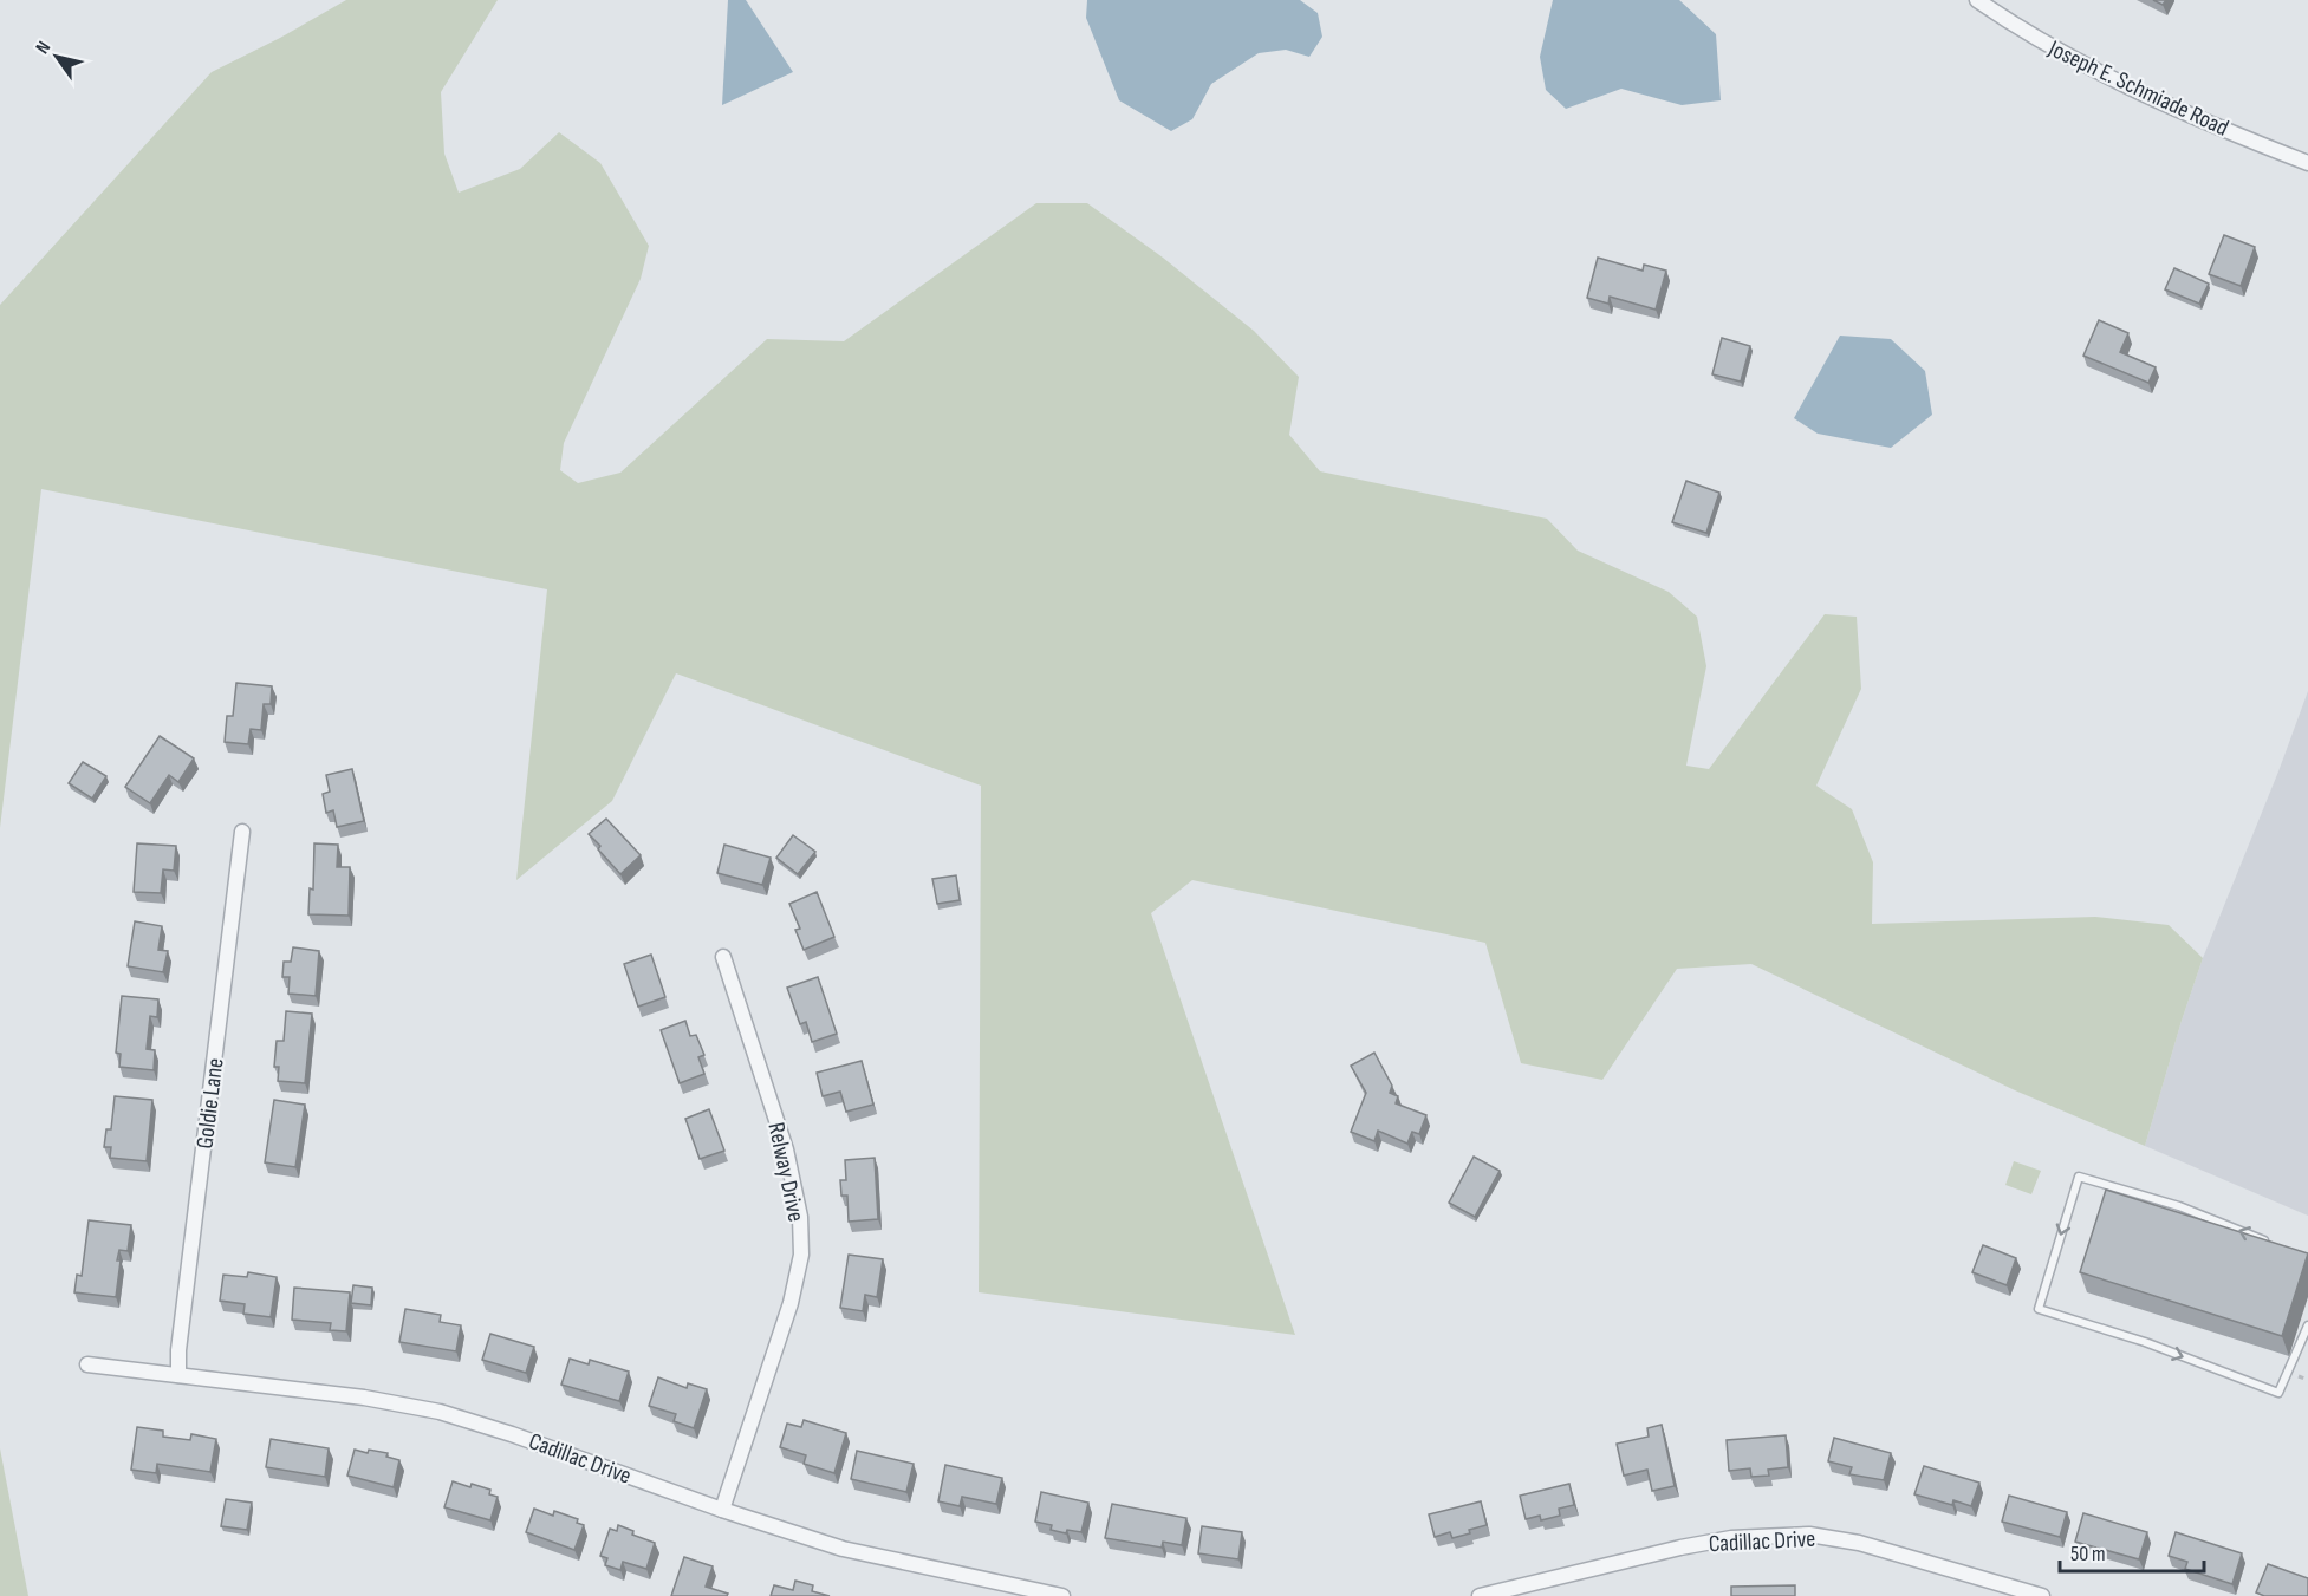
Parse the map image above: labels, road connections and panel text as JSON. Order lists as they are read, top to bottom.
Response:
{
  "streets": {
    "street": [
      "Joseph E. Schmiade Road",
      "Goldie Lane",
      "Relway Drive",
      "Cadillac Drive"
    ]
  },
  "crossings": [
    ["Goldie Lane", "Cadillac Drive"],
    ["Relway Drive", "Cadillac Drive"]
  ],
  "scale_bar": "50 m",
  "north": "top left"
}
